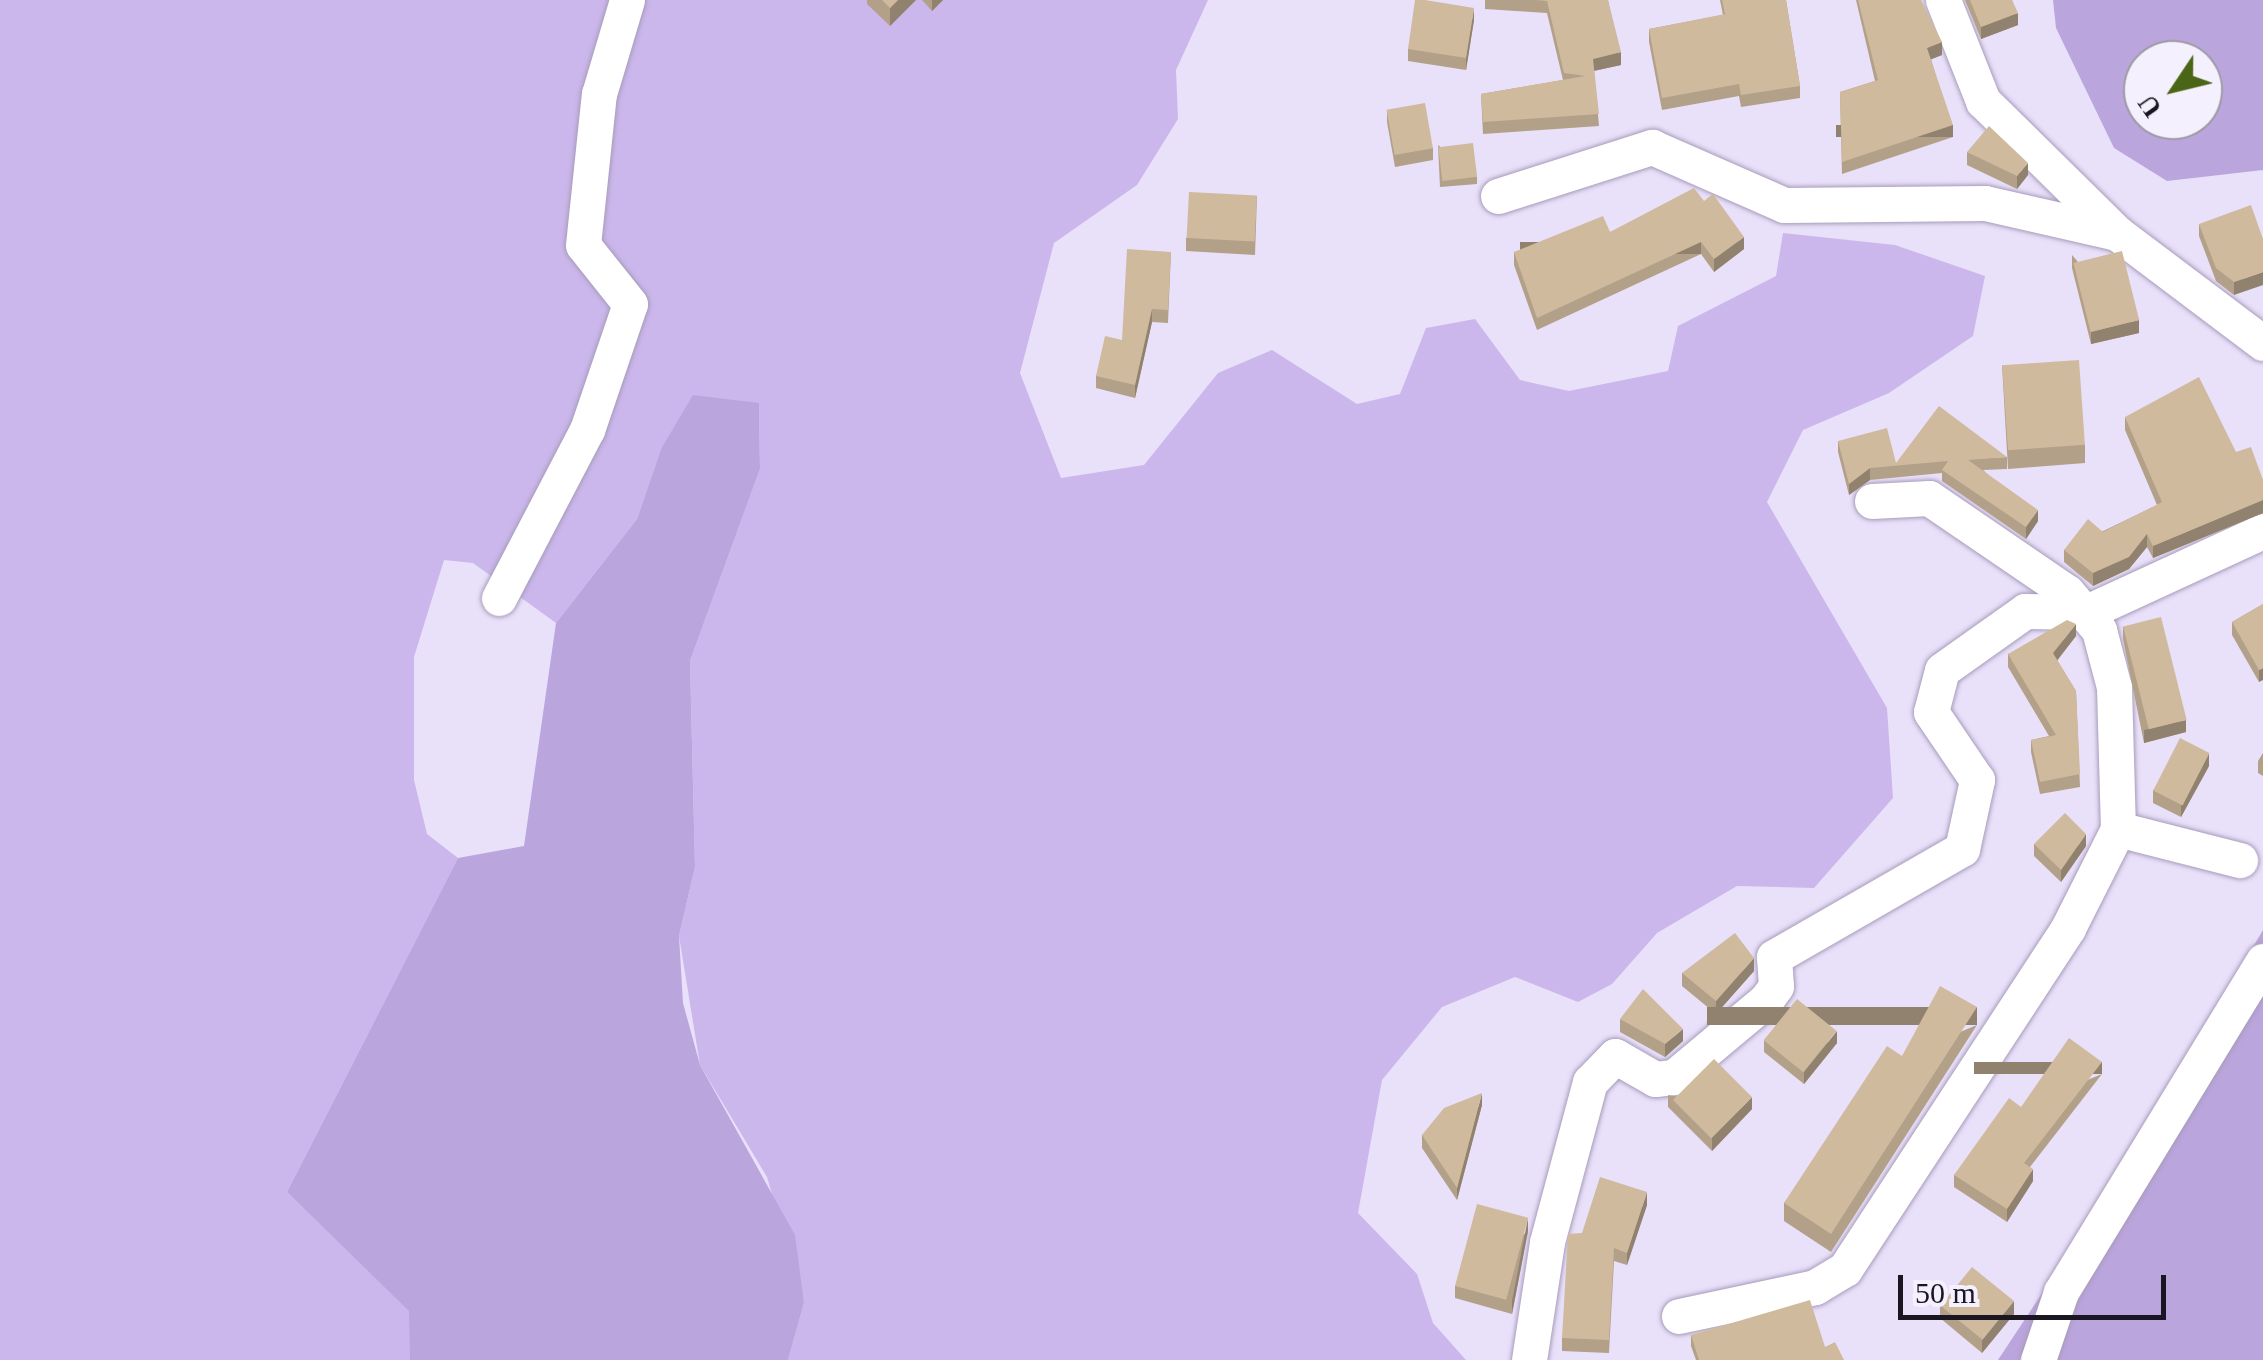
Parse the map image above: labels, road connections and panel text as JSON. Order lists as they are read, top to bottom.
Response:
{
  "scale_bar": "50 m",
  "north": "bottom left"
}
